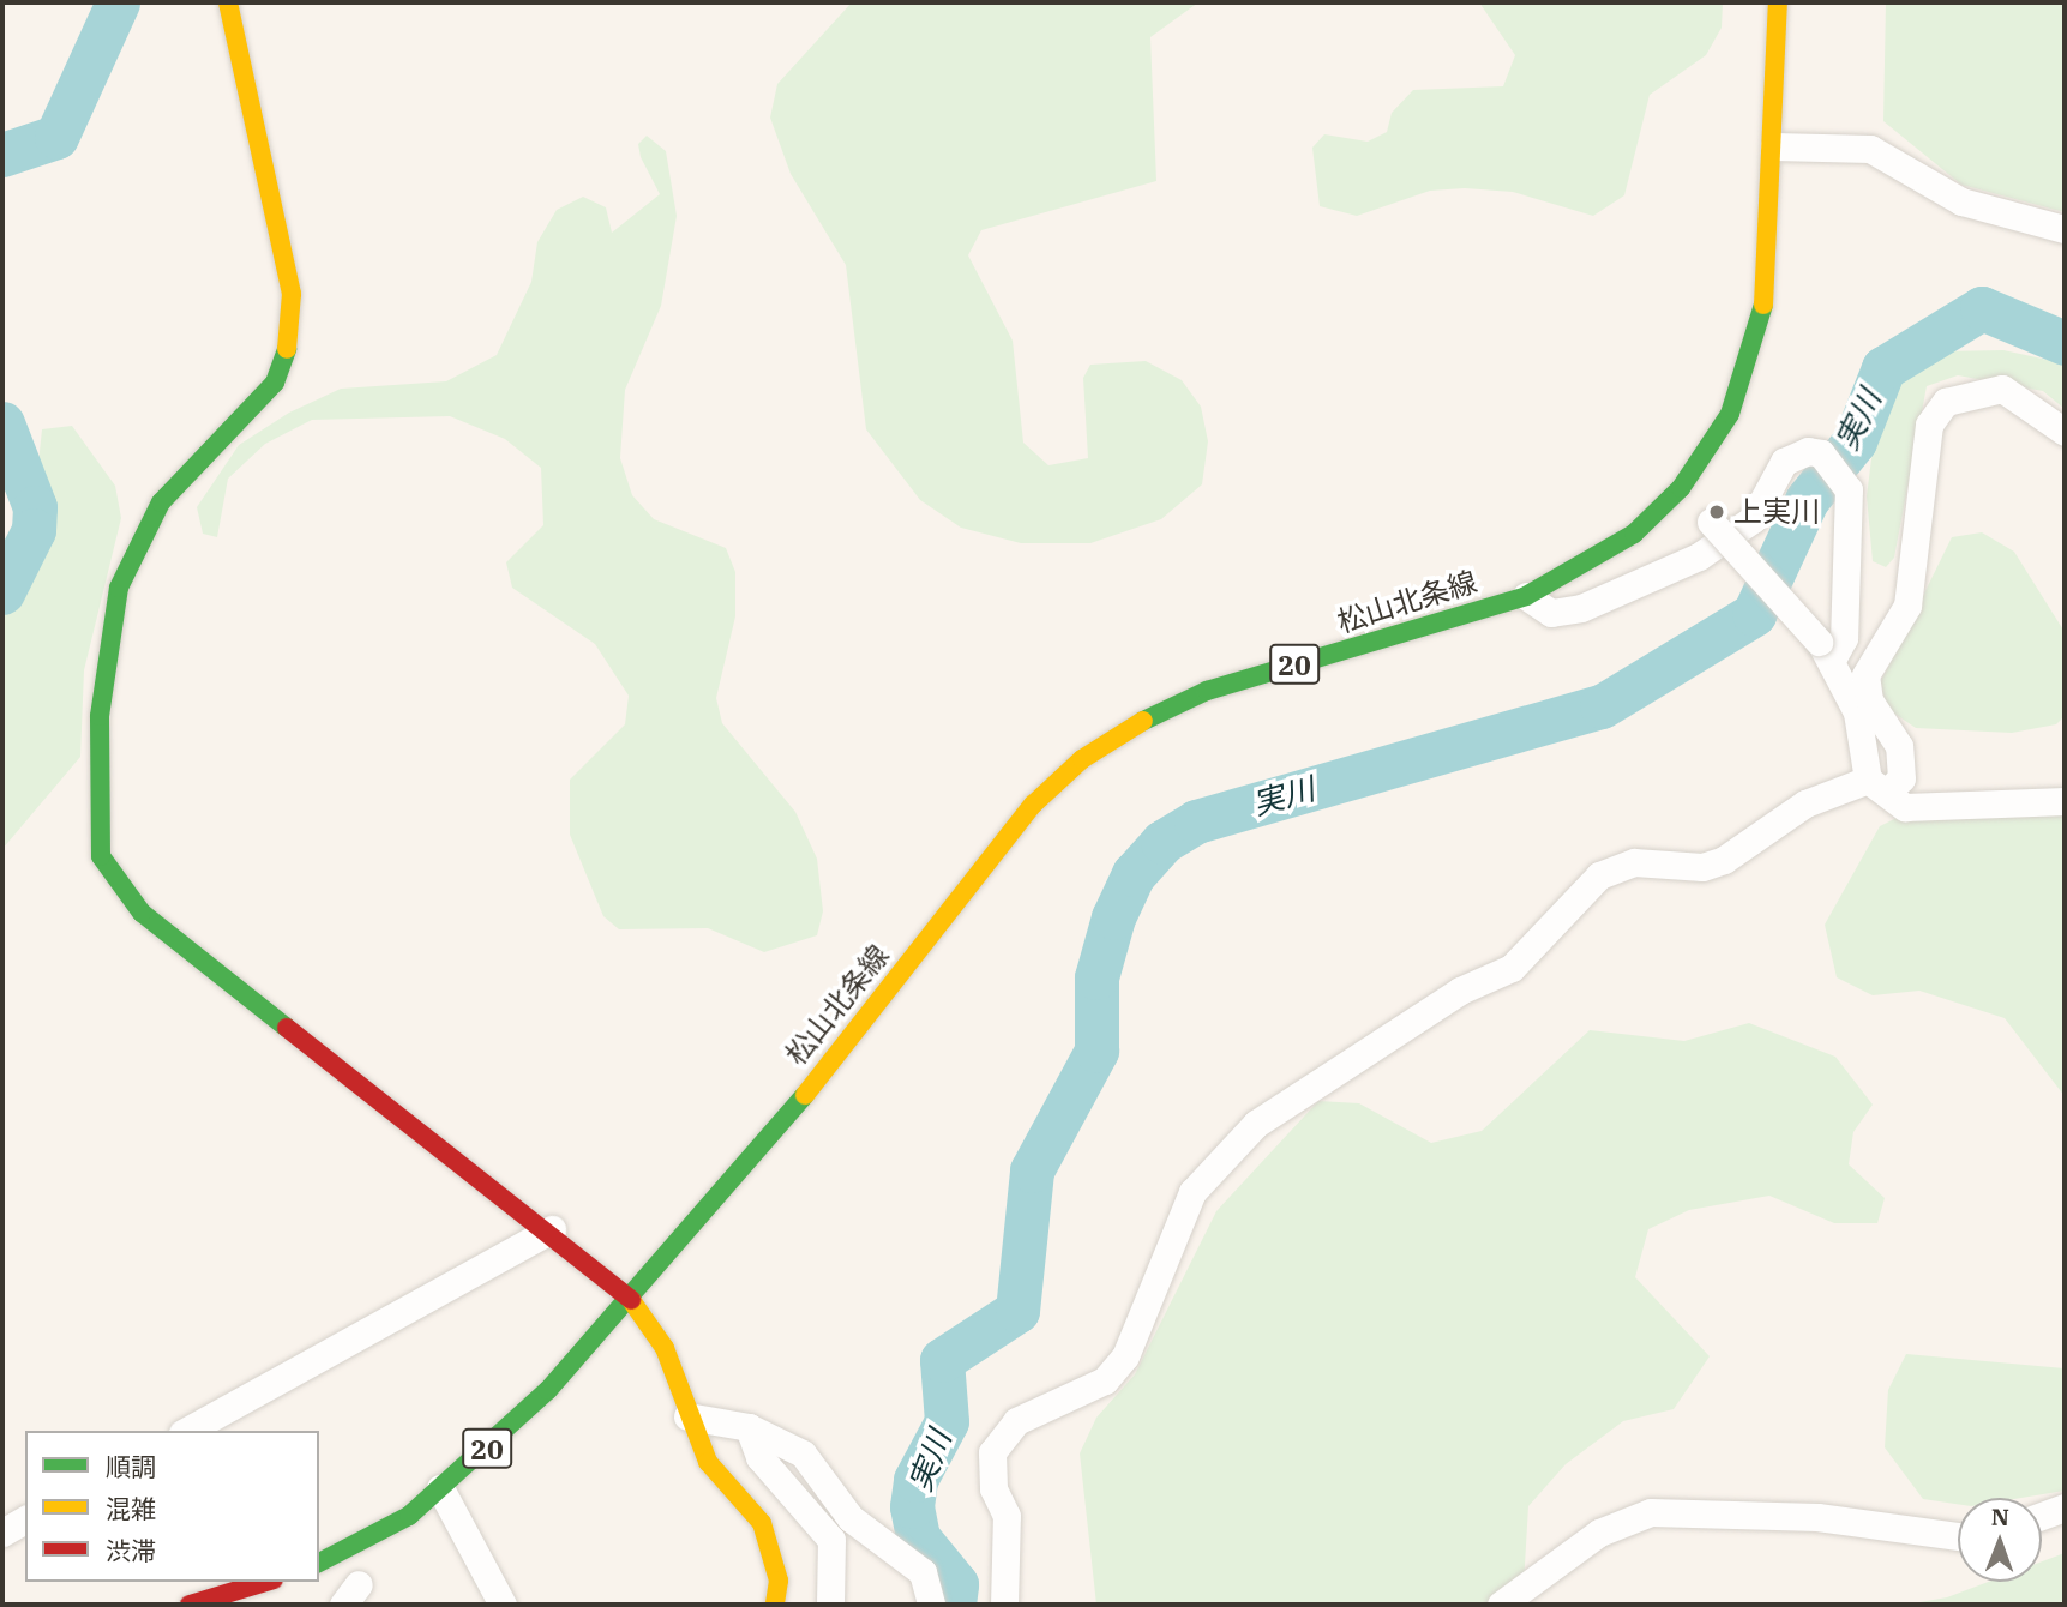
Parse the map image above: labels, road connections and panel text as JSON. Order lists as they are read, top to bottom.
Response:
{
  "streets": {
    "main road": ["松山北条線", "20"]
  },
  "water": ["実川"],
  "places": ["上実川"],
  "legend": ["順調", "混雑", "渋滞"],
  "north": "top"
}
